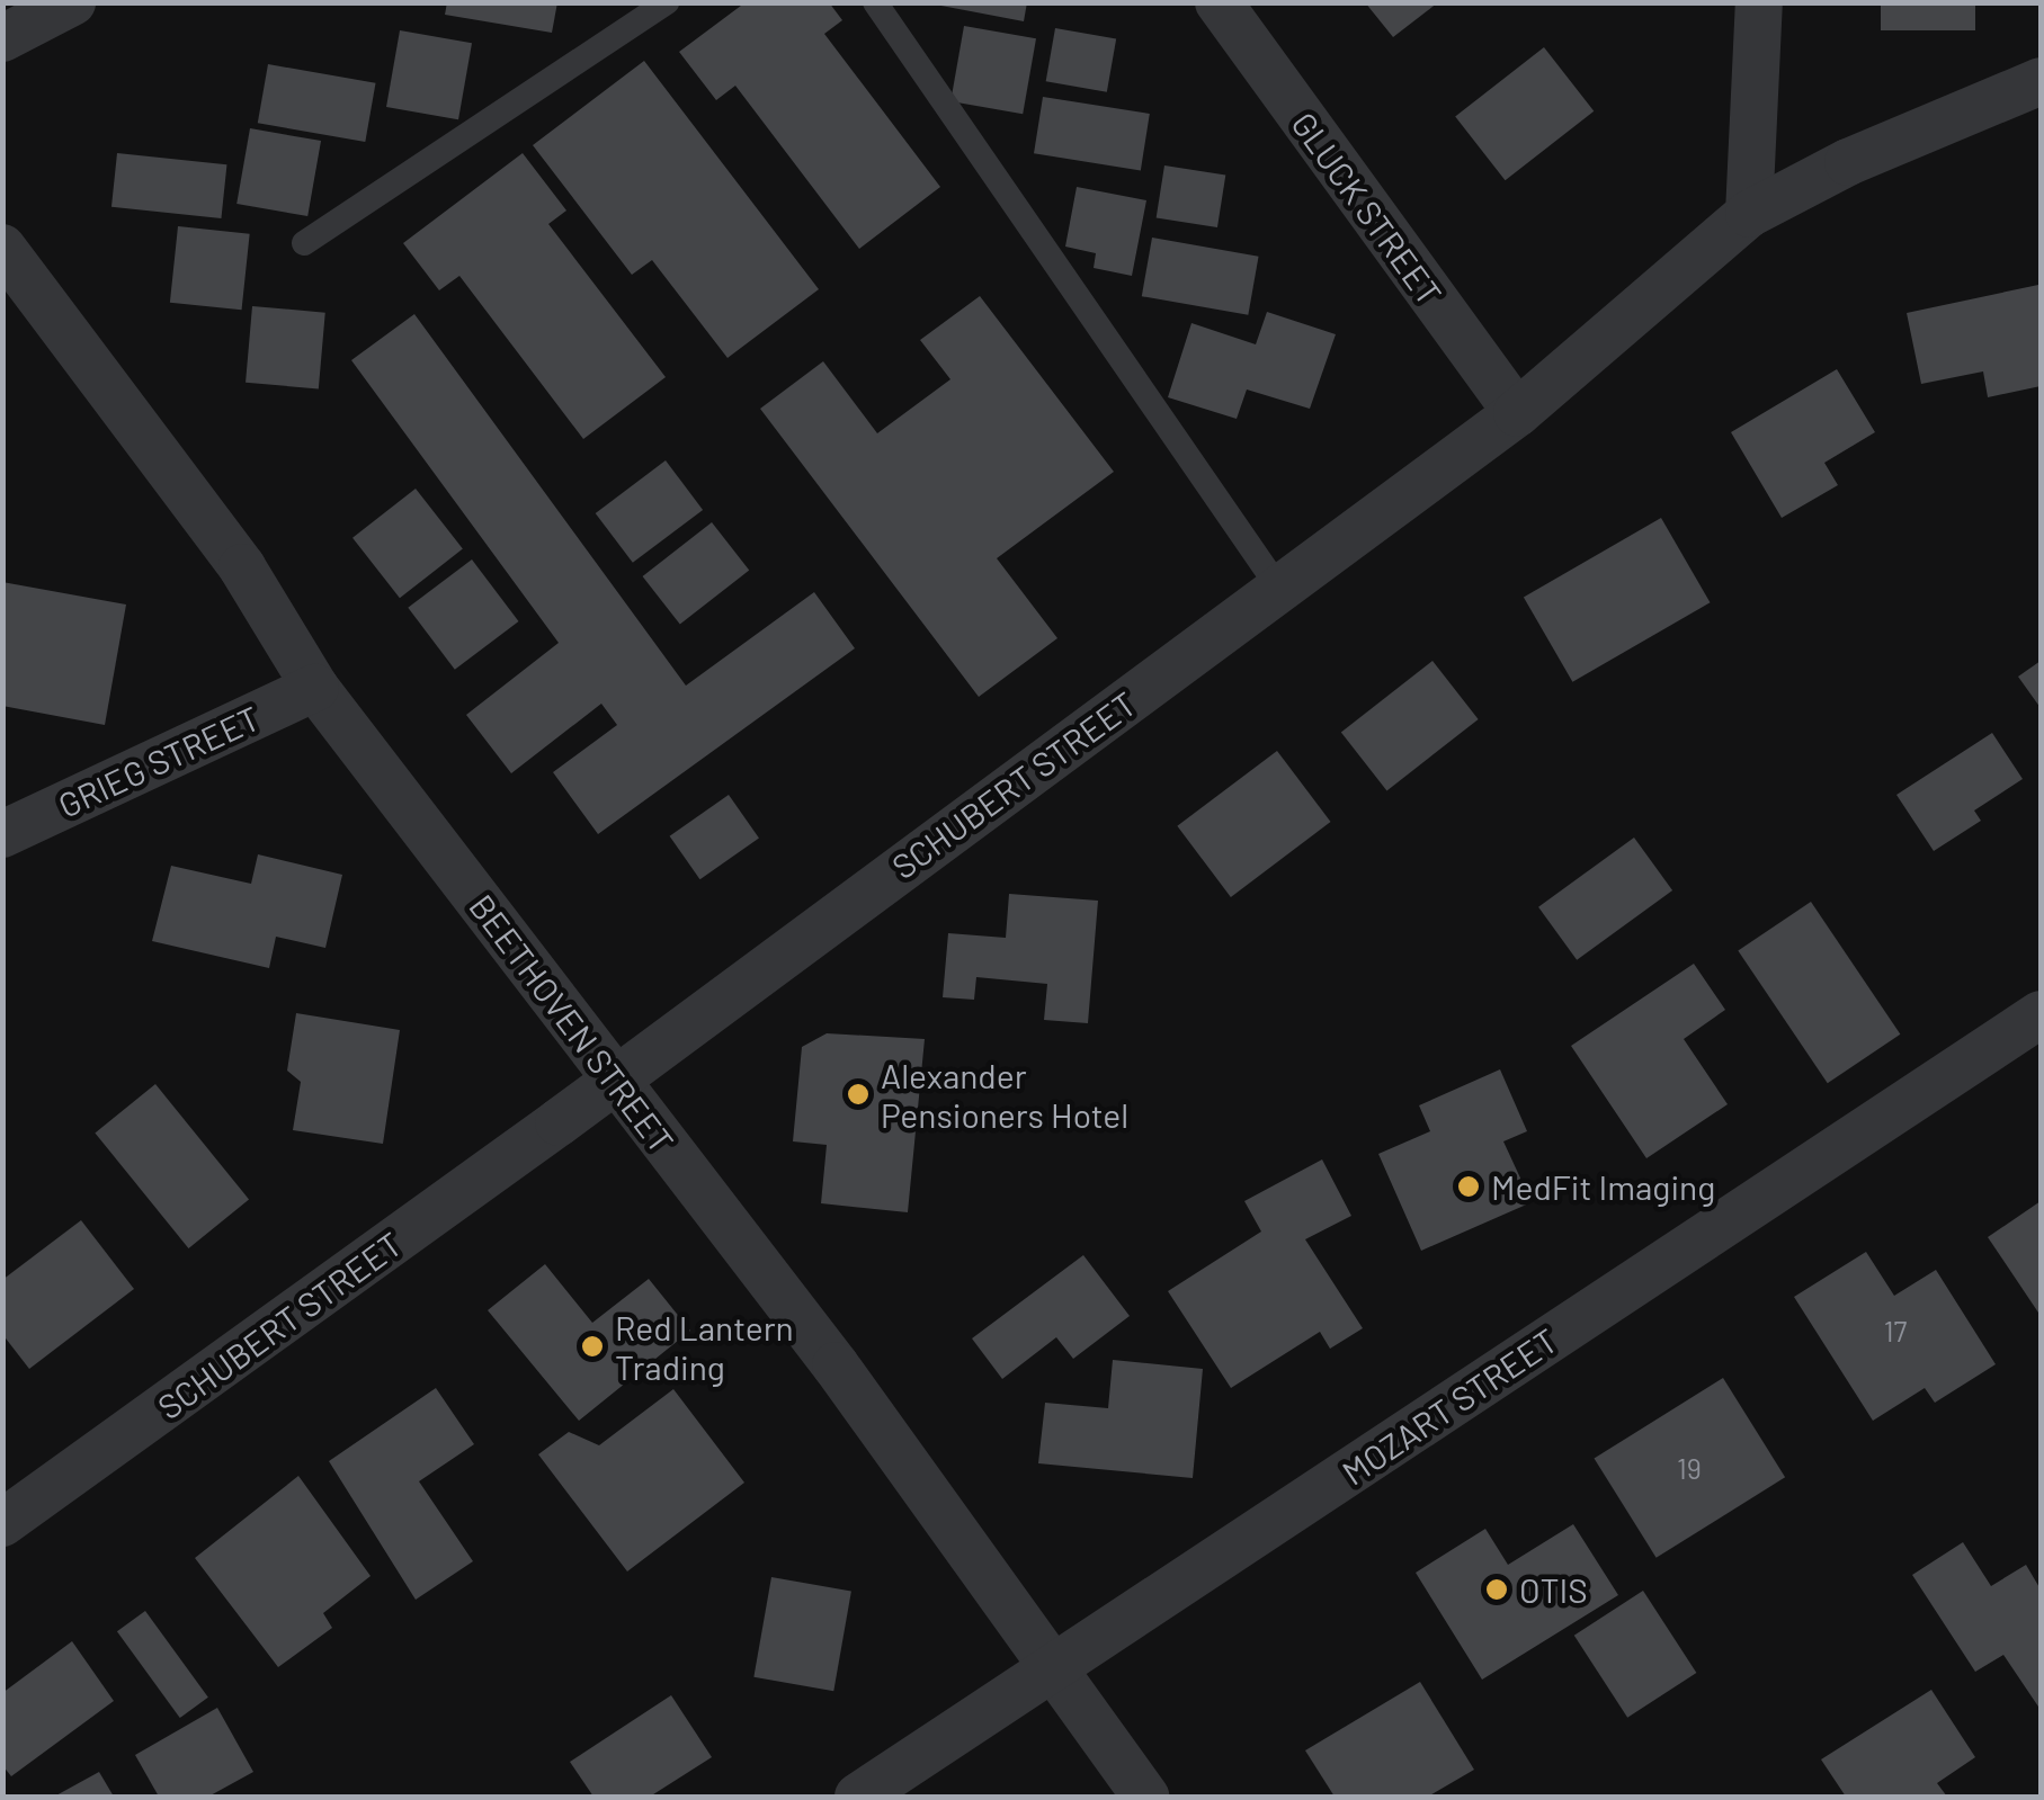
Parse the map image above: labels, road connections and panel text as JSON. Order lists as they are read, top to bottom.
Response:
{
  "streets": {
    "street": [
      "GLUCK STREET",
      "GRIEG STREET",
      "SCHUBERT STREET",
      "BEETHOVEN STREET",
      "MOZART STREET"
    ]
  },
  "crossings": [
    ["GLUCK STREET", "SCHUBERT STREET"],
    ["GRIEG STREET", "BEETHOVEN STREET"],
    ["SCHUBERT STREET", "BEETHOVEN STREET"],
    ["BEETHOVEN STREET", "MOZART STREET"]
  ],
  "places": [
    "Alexander Pensioners Hotel",
    "MedFit Imaging",
    "Red Lantern Trading",
    "OTIS"
  ],
  "house_numbers": ["17", "19"]
}
